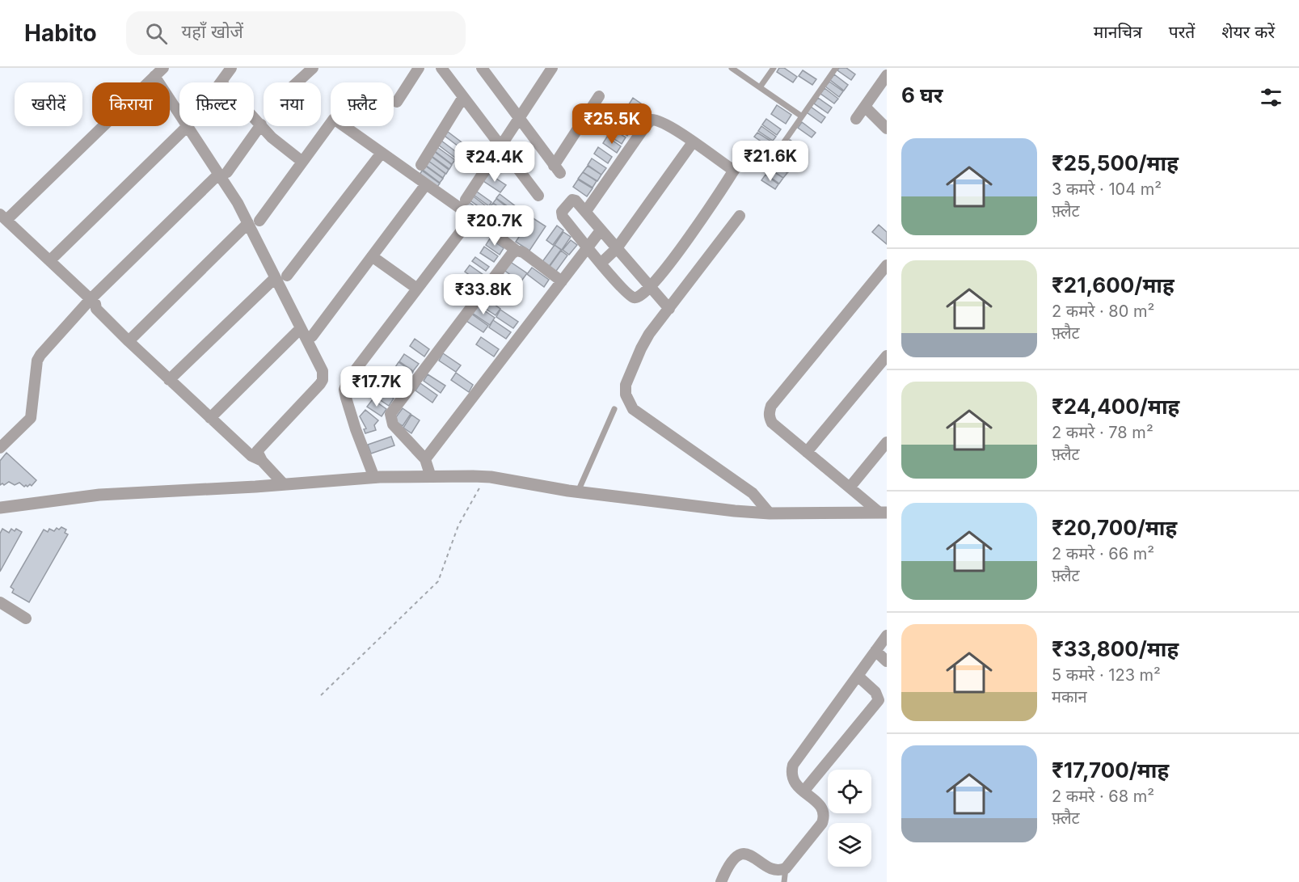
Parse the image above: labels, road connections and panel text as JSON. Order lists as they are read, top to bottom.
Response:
{
  "page": {
    "header": "Habito",
    "search": "यहाँ खोजें",
    "nav": ["मानचित्र", "परतें", "शेयर करें"],
    "heading": "6 घर",
    "chip": [
      "खरीदें",
      "किराया",
      "फ़िल्टर",
      "नया",
      "फ़्लैट"
    ],
    "price": [
      "₹25.5K",
      "₹21.6K",
      "₹24.4K",
      "₹20.7K",
      "₹33.8K",
      "₹17.7K"
    ],
    "list": [
      {
        "name": "₹25,500/माह",
        "note": "3 कमरे · 104 m² · फ़्लैट"
      },
      {
        "name": "₹21,600/माह",
        "note": "2 कमरे · 80 m² · फ़्लैट"
      },
      {
        "name": "₹24,400/माह",
        "note": "2 कमरे · 78 m² · फ़्लैट"
      },
      {
        "name": "₹20,700/माह",
        "note": "2 कमरे · 66 m² · फ़्लैट"
      },
      {
        "name": "₹33,800/माह",
        "note": "5 कमरे · 123 m² · मकान"
      },
      {
        "name": "₹17,700/माह",
        "note": "2 कमरे · 68 m² · फ़्लैट"
      }
    ]
  }
}
